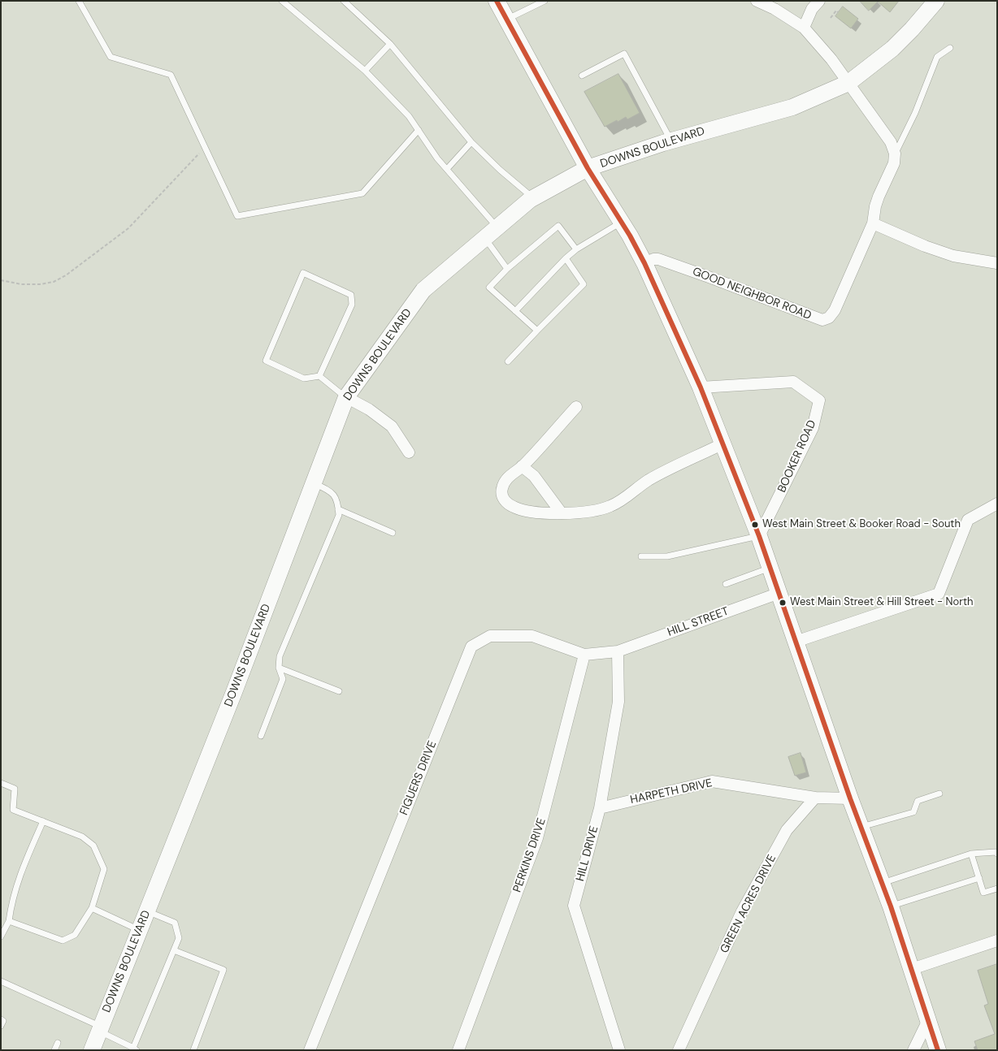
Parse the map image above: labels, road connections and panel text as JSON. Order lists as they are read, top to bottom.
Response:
{
  "streets": {
    "street": [
      "DOWNS BOULEVARD",
      "GOOD NEIGHBOR ROAD",
      "BOOKER ROAD",
      "HILL STREET",
      "FIGUERS DRIVE",
      "HARPETH DRIVE",
      "HILL DRIVE",
      "PERKINS DRIVE",
      "GREEN ACRES DRIVE"
    ]
  },
  "crossings": [
    ["HILL STREET", "FIGUERS DRIVE"],
    ["HILL STREET", "HILL DRIVE"],
    ["FIGUERS DRIVE", "HILL DRIVE"],
    ["FIGUERS DRIVE", "PERKINS DRIVE"],
    ["HARPETH DRIVE", "HILL DRIVE"],
    ["HARPETH DRIVE", "GREEN ACRES DRIVE"]
  ],
  "places": ["West Main Street & Booker Road - South", "West Main Street & Hill Street - North"]
}
